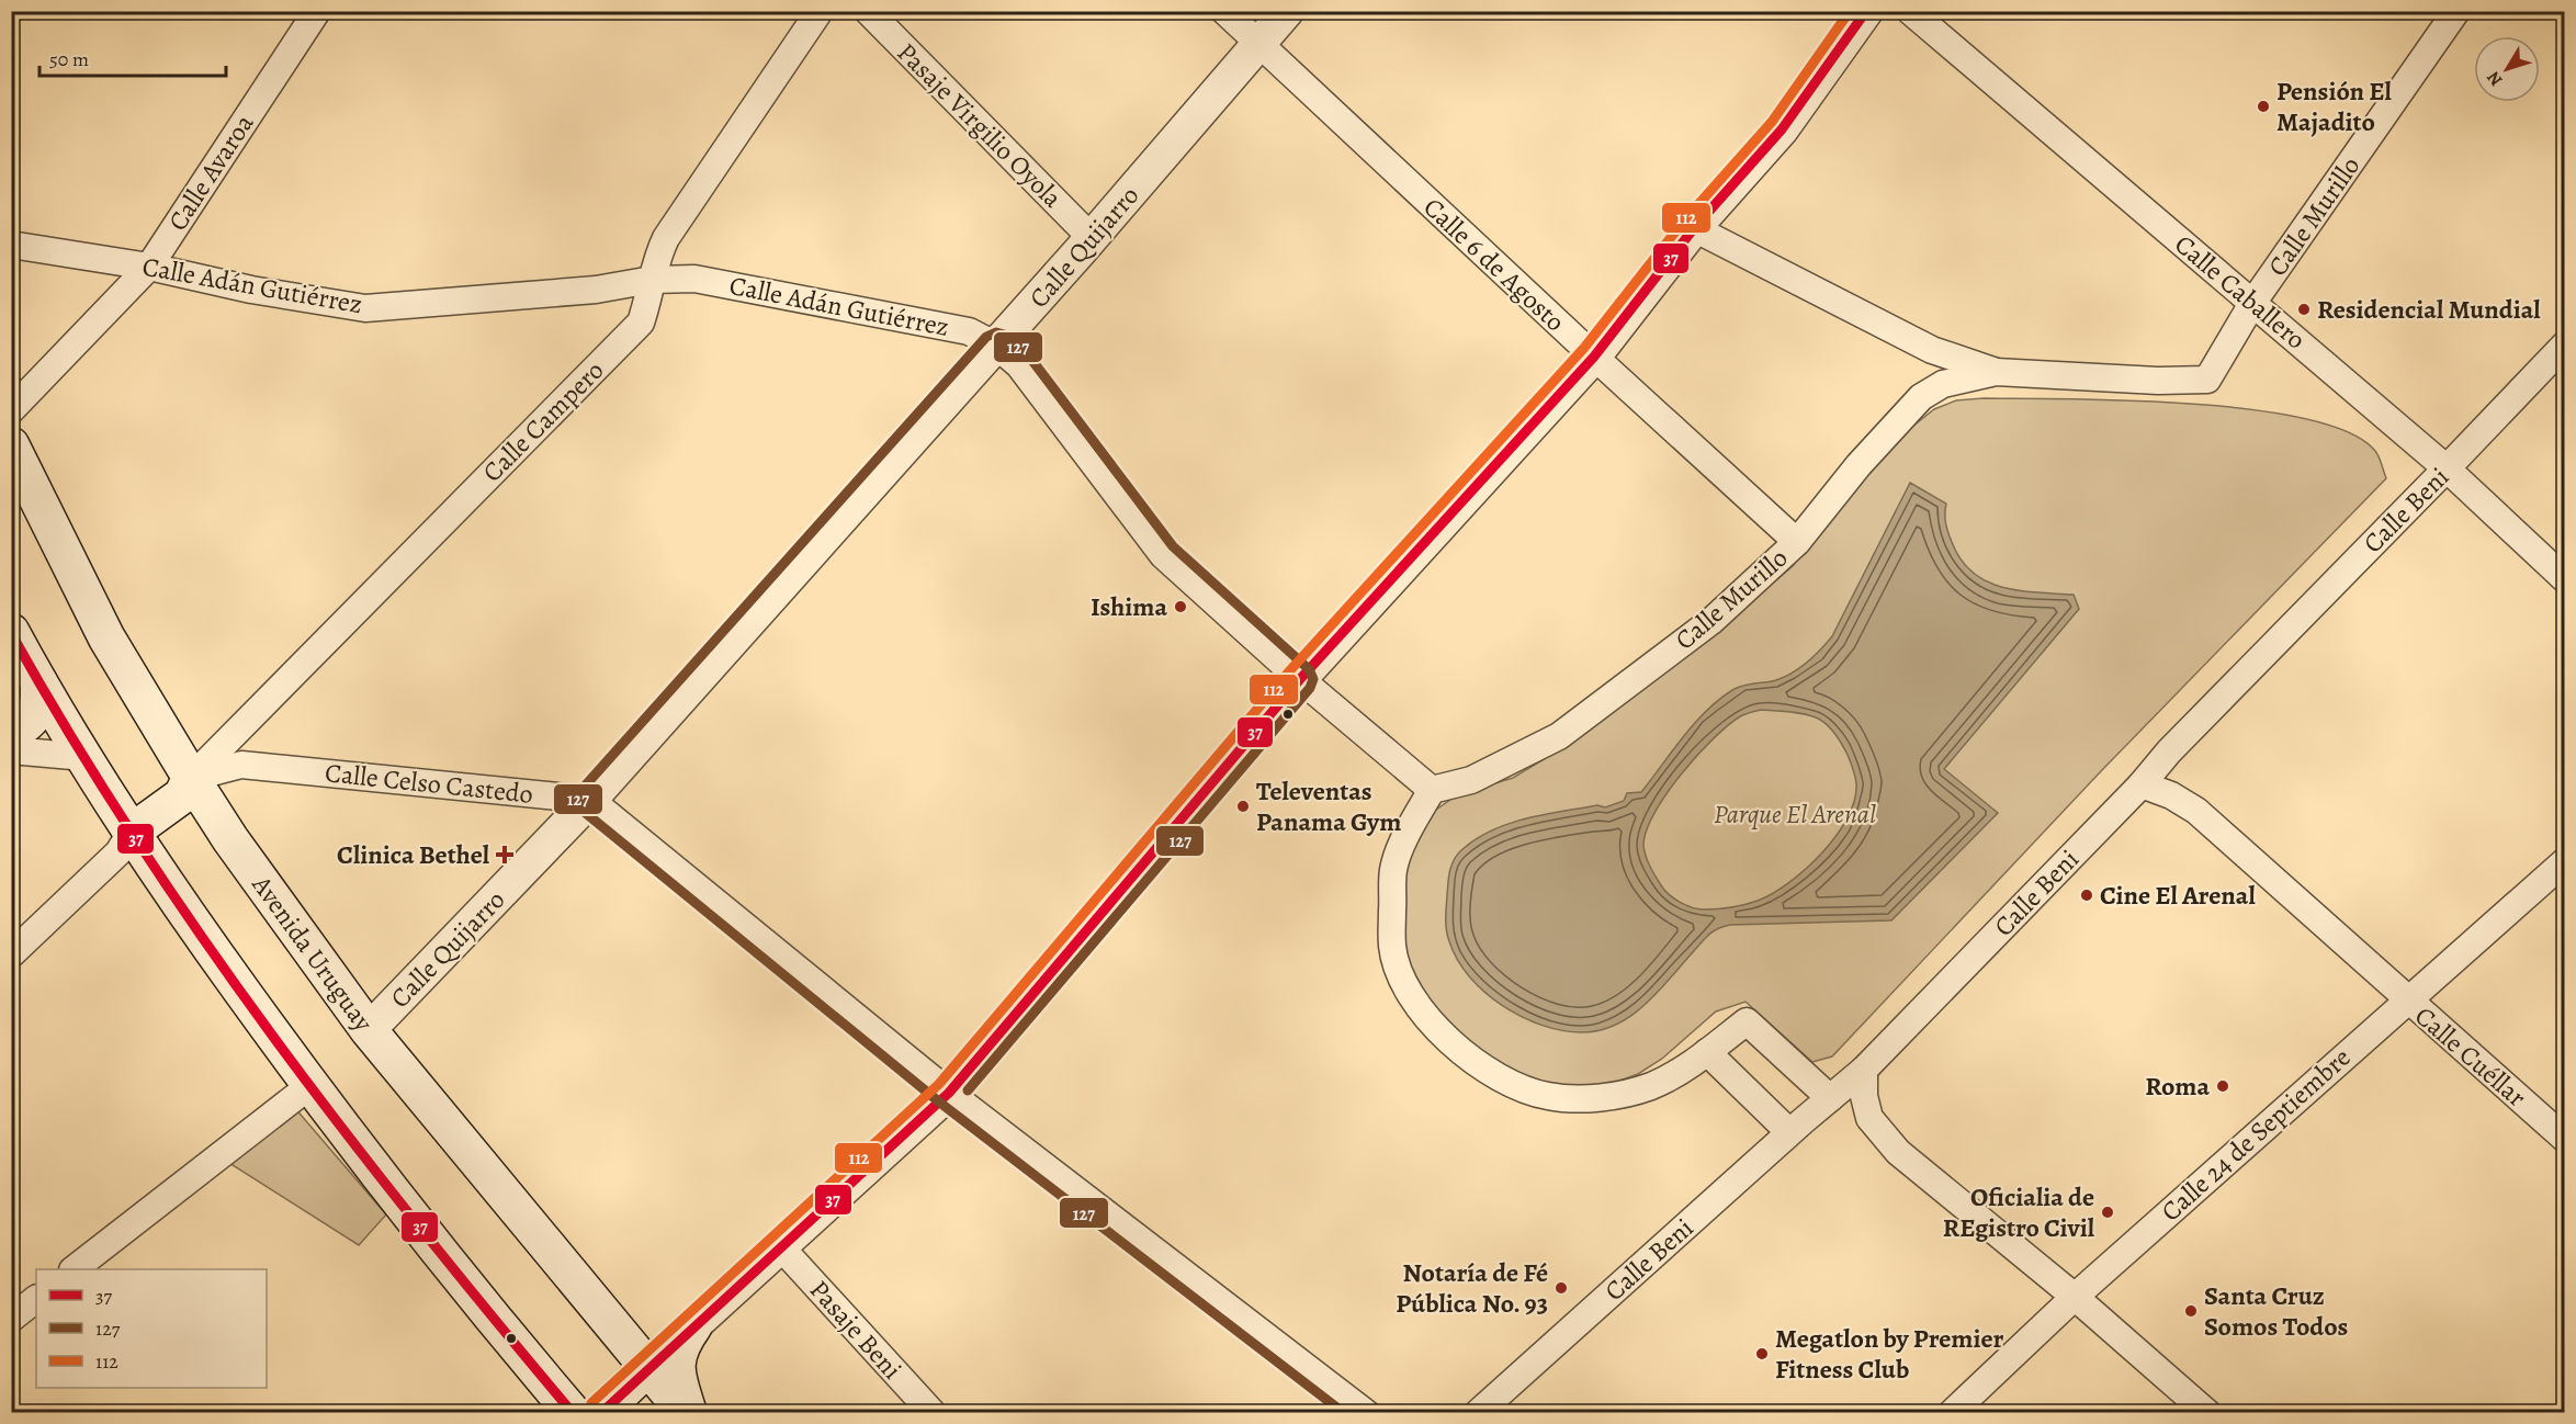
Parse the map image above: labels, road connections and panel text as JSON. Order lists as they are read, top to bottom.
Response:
{
  "streets": {
    "main road": ["Avenida Uruguay"],
    "street": [
      "Pasaje Virgilio Oyola",
      "Calle Avaroa",
      "Calle Murillo",
      "Calle Quijarro",
      "Calle 6 de Agosto",
      "Calle Adán Gutiérrez",
      "Calle Caballero",
      "Calle Campero",
      "Calle Beni",
      "Calle Celso Castedo",
      "Calle Cuéllar",
      "Calle 24 de Septiembre",
      "Pasaje Beni"
    ]
  },
  "crossings": [
    ["Pasaje Virgilio Oyola", "Calle Quijarro"],
    ["Calle Avaroa", "Calle Adán Gutiérrez"],
    ["Calle Murillo", "Calle 6 de Agosto"],
    ["Calle Murillo", "Calle Adán Gutiérrez"],
    ["Calle Murillo", "Calle Caballero"],
    ["Calle Quijarro", "Calle 6 de Agosto"],
    ["Calle Quijarro", "Calle Adán Gutiérrez"],
    ["Calle Quijarro", "Calle Celso Castedo"],
    ["Calle Quijarro", "Avenida Uruguay"],
    ["Calle Adán Gutiérrez", "Calle Campero"],
    ["Calle Caballero", "Calle Beni"],
    ["Calle Campero", "Calle Celso Castedo"],
    ["Calle Campero", "Avenida Uruguay"],
    ["Calle Celso Castedo", "Avenida Uruguay"],
    ["Calle Cuéllar", "Calle 24 de Septiembre"]
  ],
  "parks": ["Parque El Arenal"],
  "places": {
    "other": [
      "Pensión El Majadito",
      "Residencial Mundial",
      "Ishima",
      "Televentas Panama Gym",
      "Cine El Arenal",
      "Roma",
      "Oficialia de REgistro Civil",
      "Notaría de Fé Pública No. 93",
      "Santa Cruz Somos Todos",
      "Megatlon by Premier Fitness Club"
    ],
    "health": ["Clinica Bethel"]
  },
  "lines": ["transit line 37", "transit line 112", "transit line 127"],
  "legend": ["37", "127", "112"],
  "scale_bar": "50 m",
  "north": "bottom left"
}
